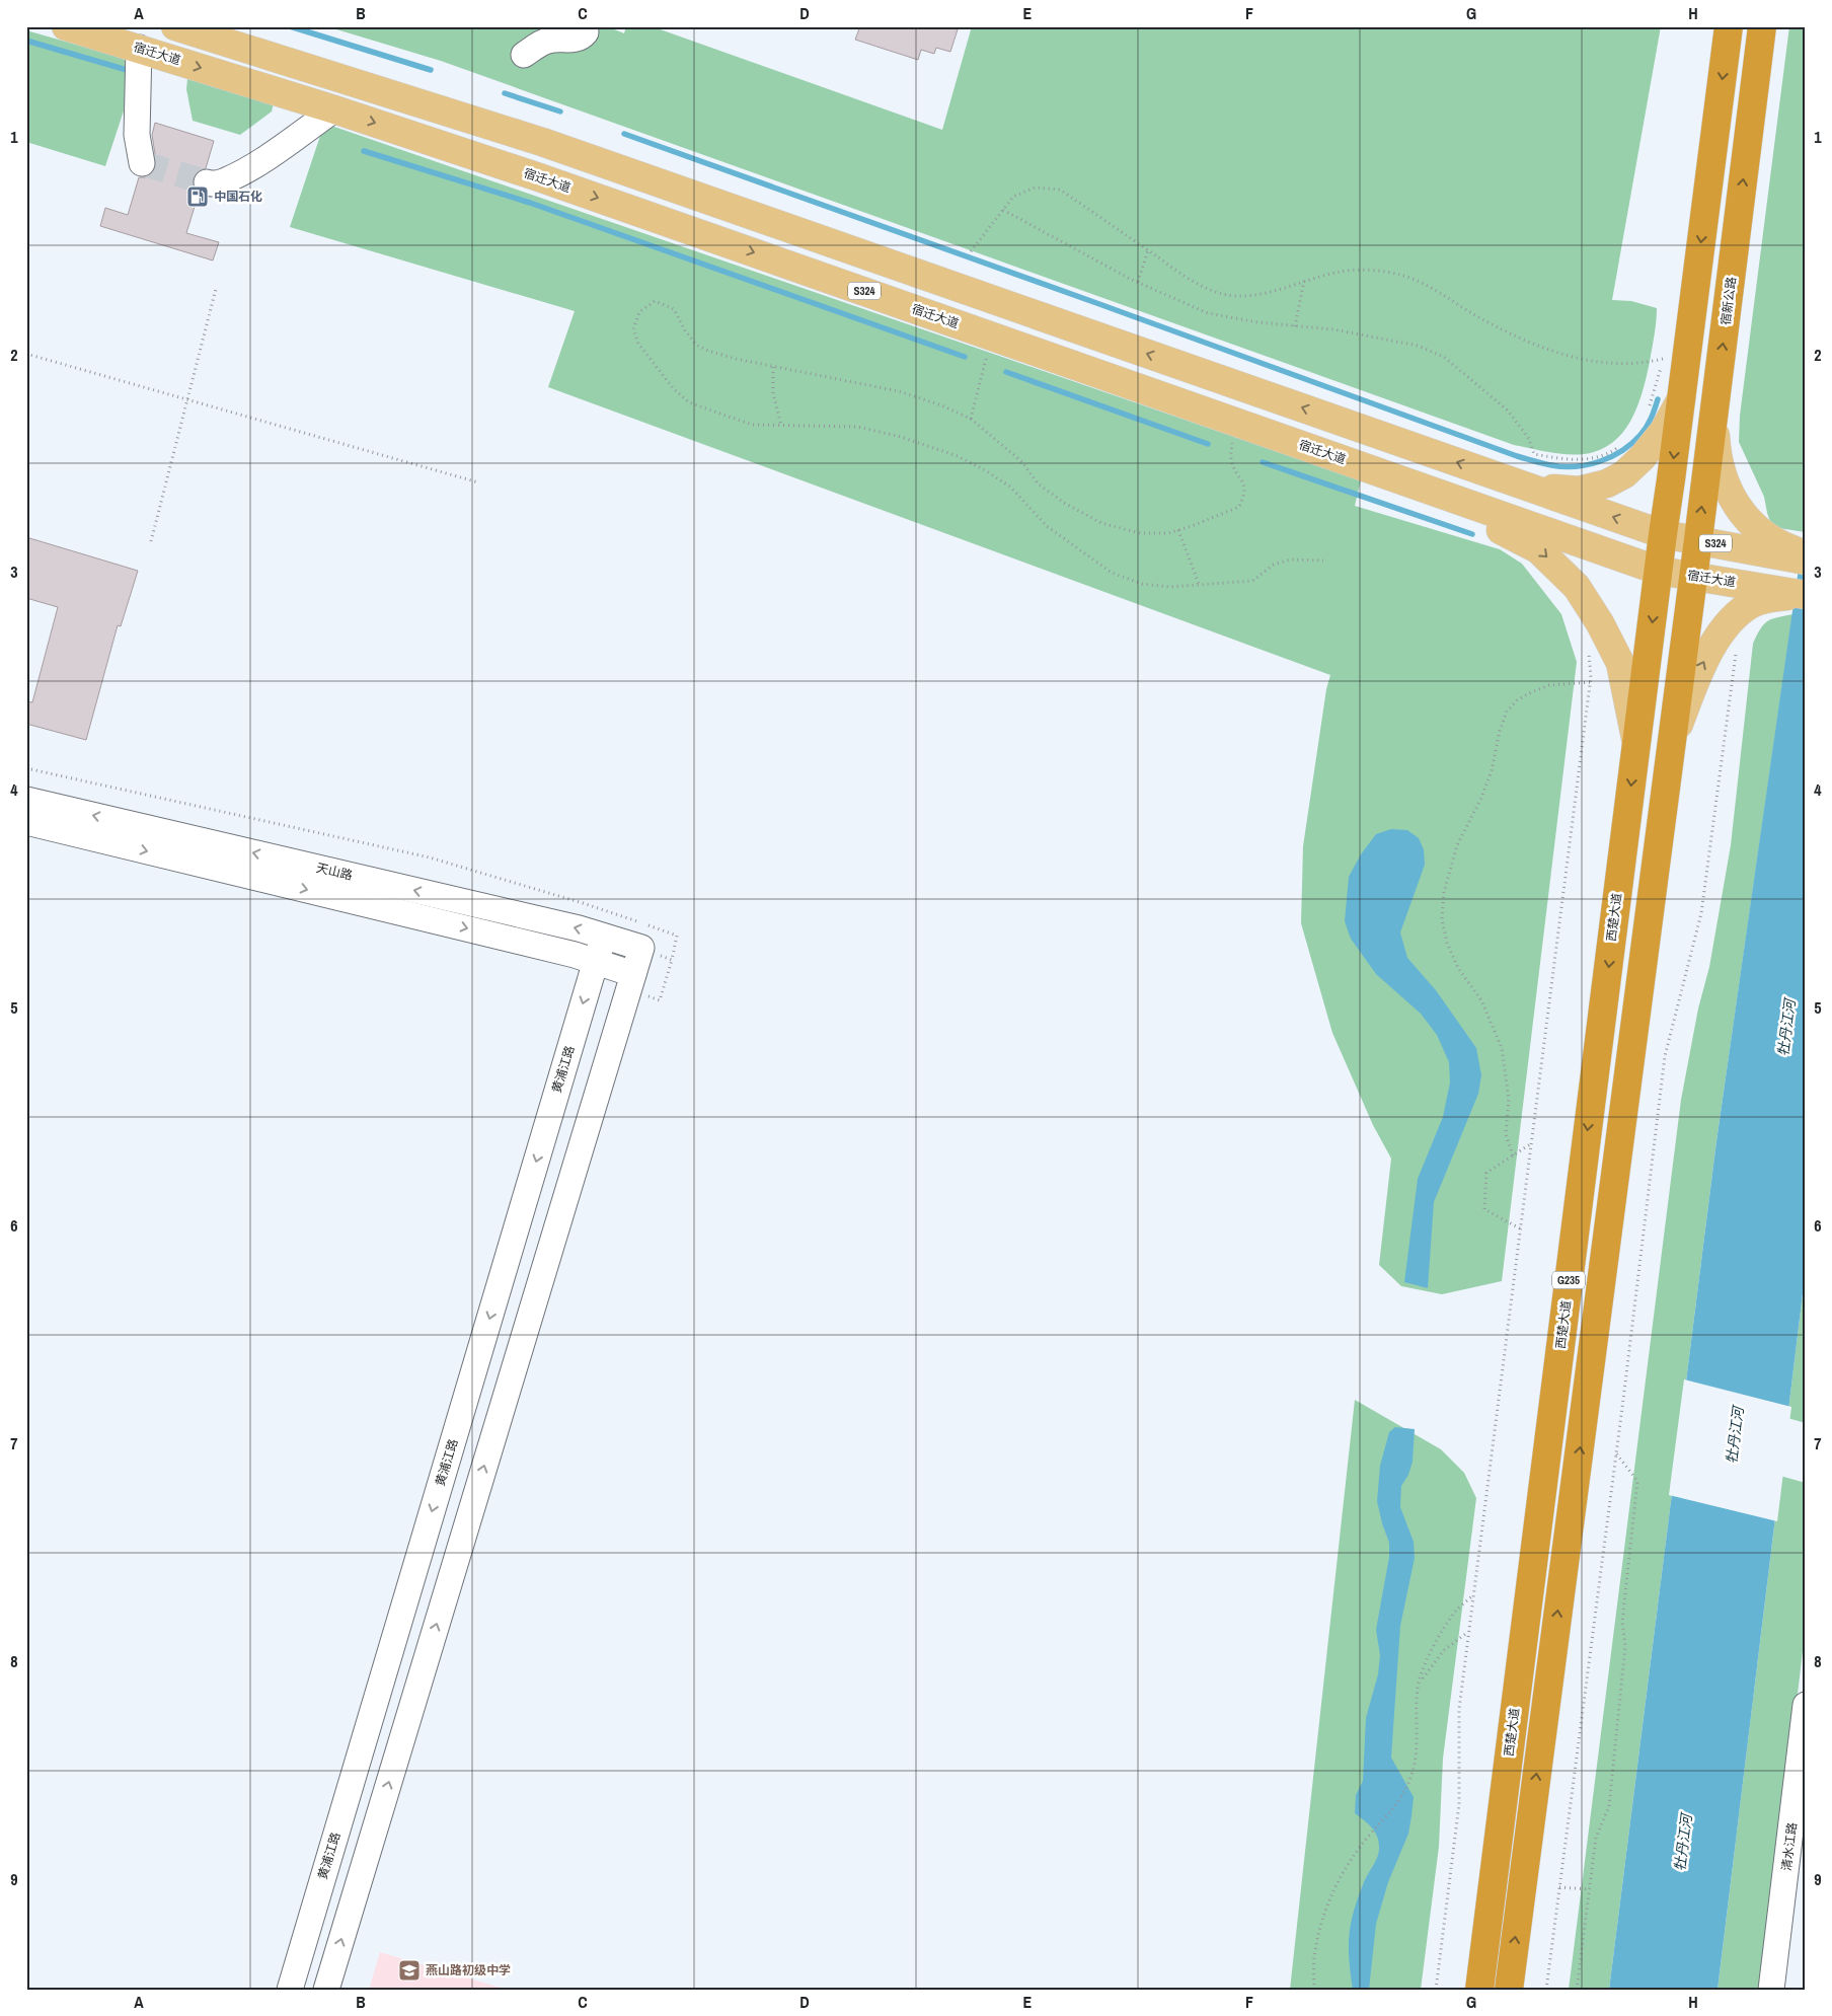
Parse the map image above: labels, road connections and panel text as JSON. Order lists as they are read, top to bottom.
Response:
{
  "streets": {
    "highway": ["宿新公路", "西楚大道", "G235"],
    "main road": ["宿迁大道", "S324"],
    "street": ["天山路", "黄浦江路", "清水江路"]
  },
  "crossings": [
    ["宿迁大道", "宿新公路"],
    ["宿迁大道", "西楚大道"],
    ["宿迁大道", "G235"],
    ["S324", "宿新公路"],
    ["宿新公路", "G235"],
    ["天山路", "黄浦江路"]
  ],
  "water": ["牡丹江河"],
  "places": {
    "fuel station": ["中国石化"],
    "school or university": ["燕山路初级中学"]
  },
  "grid": {
    "columns": [
      "A",
      "B",
      "C",
      "D",
      "E",
      "F",
      "G",
      "H"
    ],
    "rows": [
      "1",
      "2",
      "3",
      "4",
      "5",
      "6",
      "7",
      "8",
      "9"
    ]
  }
}
